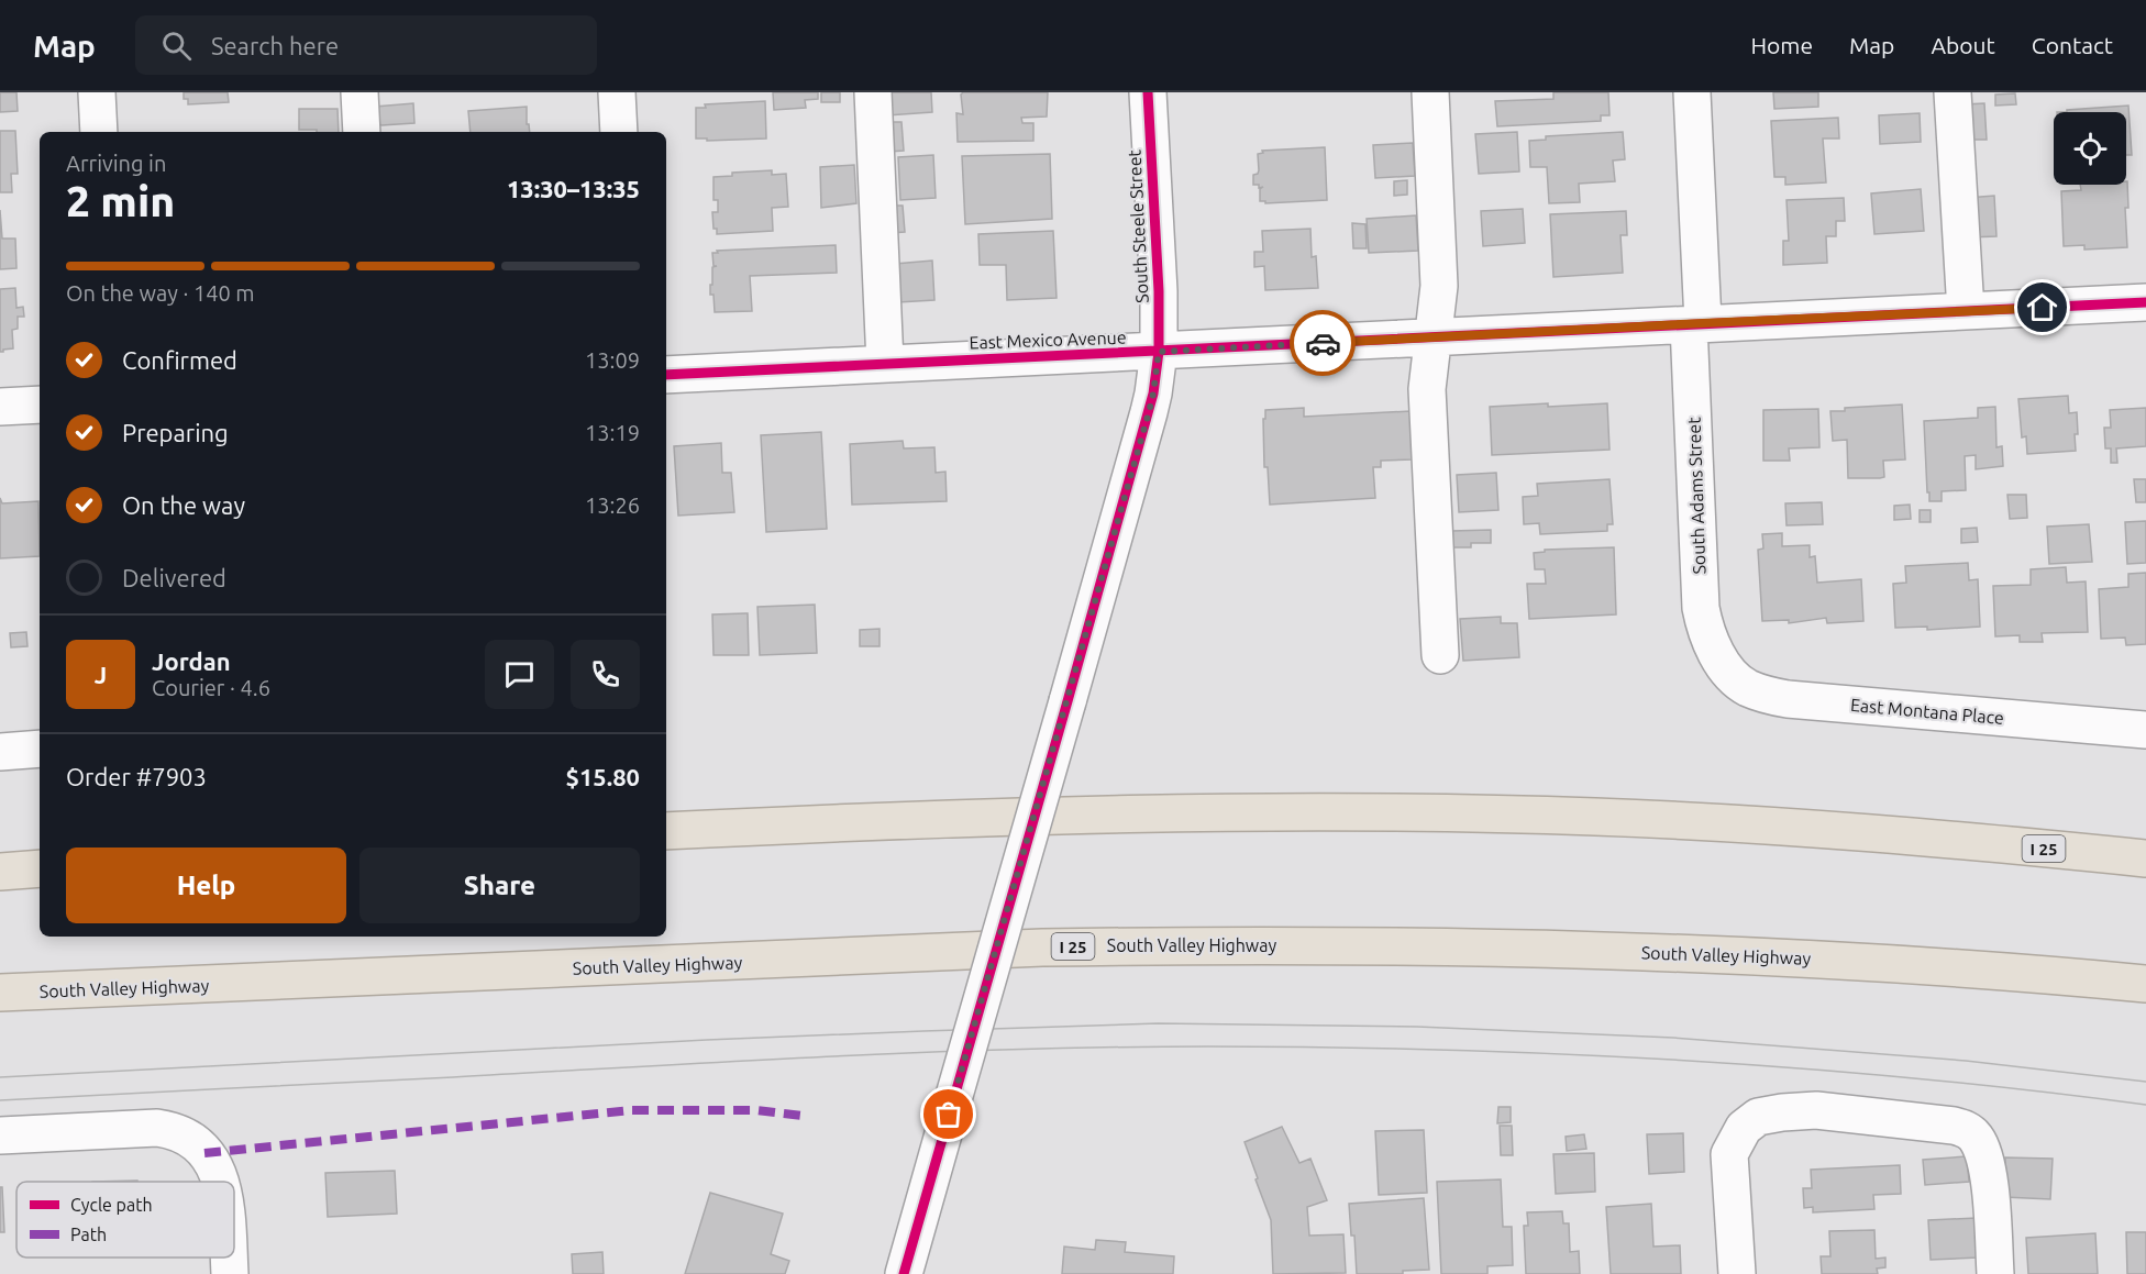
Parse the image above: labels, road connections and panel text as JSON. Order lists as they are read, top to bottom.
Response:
{
  "streets": {
    "highway": ["I 25", "South Valley Highway"],
    "street": [
      "South Steele Street",
      "East Mexico Avenue",
      "South Adams Street",
      "East Montana Place"
    ]
  },
  "crossings": [
    ["South Steele Street", "East Mexico Avenue"],
    ["East Mexico Avenue", "South Adams Street"],
    ["South Adams Street", "East Montana Place"]
  ],
  "legend": ["Cycle path", "Path"],
  "page": {
    "header": "Map",
    "search": "Search here",
    "nav": [
      "Home",
      "Map",
      "About",
      "Contact"
    ],
    "heading": ["2 min", "Arriving in", "13:30–13:35"],
    "panel": [
      "Jordan",
      "Courier · 4.6",
      "Order #7903",
      "$15.80"
    ],
    "bar": "On the way · 140 m",
    "list": [
      ["Confirmed", "13:09"],
      ["Preparing", "13:19"],
      ["On the way", "13:26"],
      "Delivered"
    ],
    "round": "J",
    "buttons": ["Help", "Share"]
  }
}
